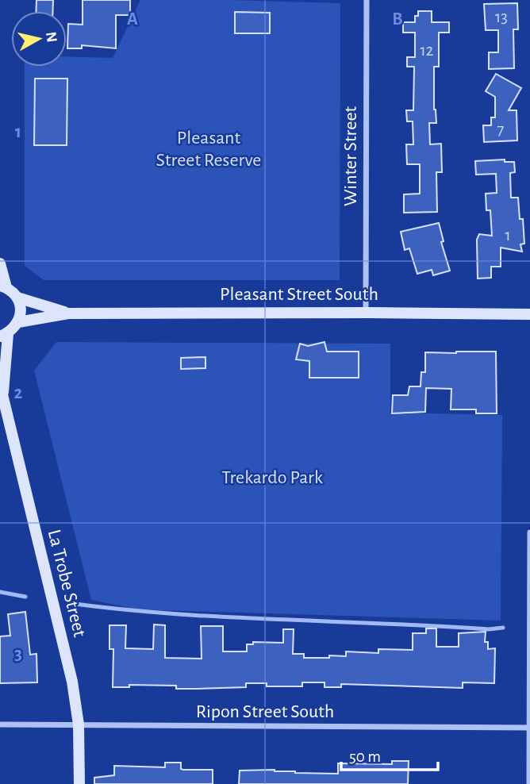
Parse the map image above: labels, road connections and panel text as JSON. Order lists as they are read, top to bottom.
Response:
{
  "streets": {
    "main road": ["Pleasant Street South", "La Trobe Street"],
    "street": ["Winter Street", "Ripon Street South"]
  },
  "crossings": [
    ["Winter Street", "Pleasant Street South"],
    ["La Trobe Street", "Ripon Street South"]
  ],
  "parks": ["Pleasant Street Reserve", "Trekardo Park"],
  "house_numbers": [
    "13",
    "12",
    "7",
    "1"
  ],
  "scale_bar": "50 m",
  "north": "right",
  "grid": {
    "columns": ["A", "B"],
    "rows": ["1", "2", "3"]
  }
}
